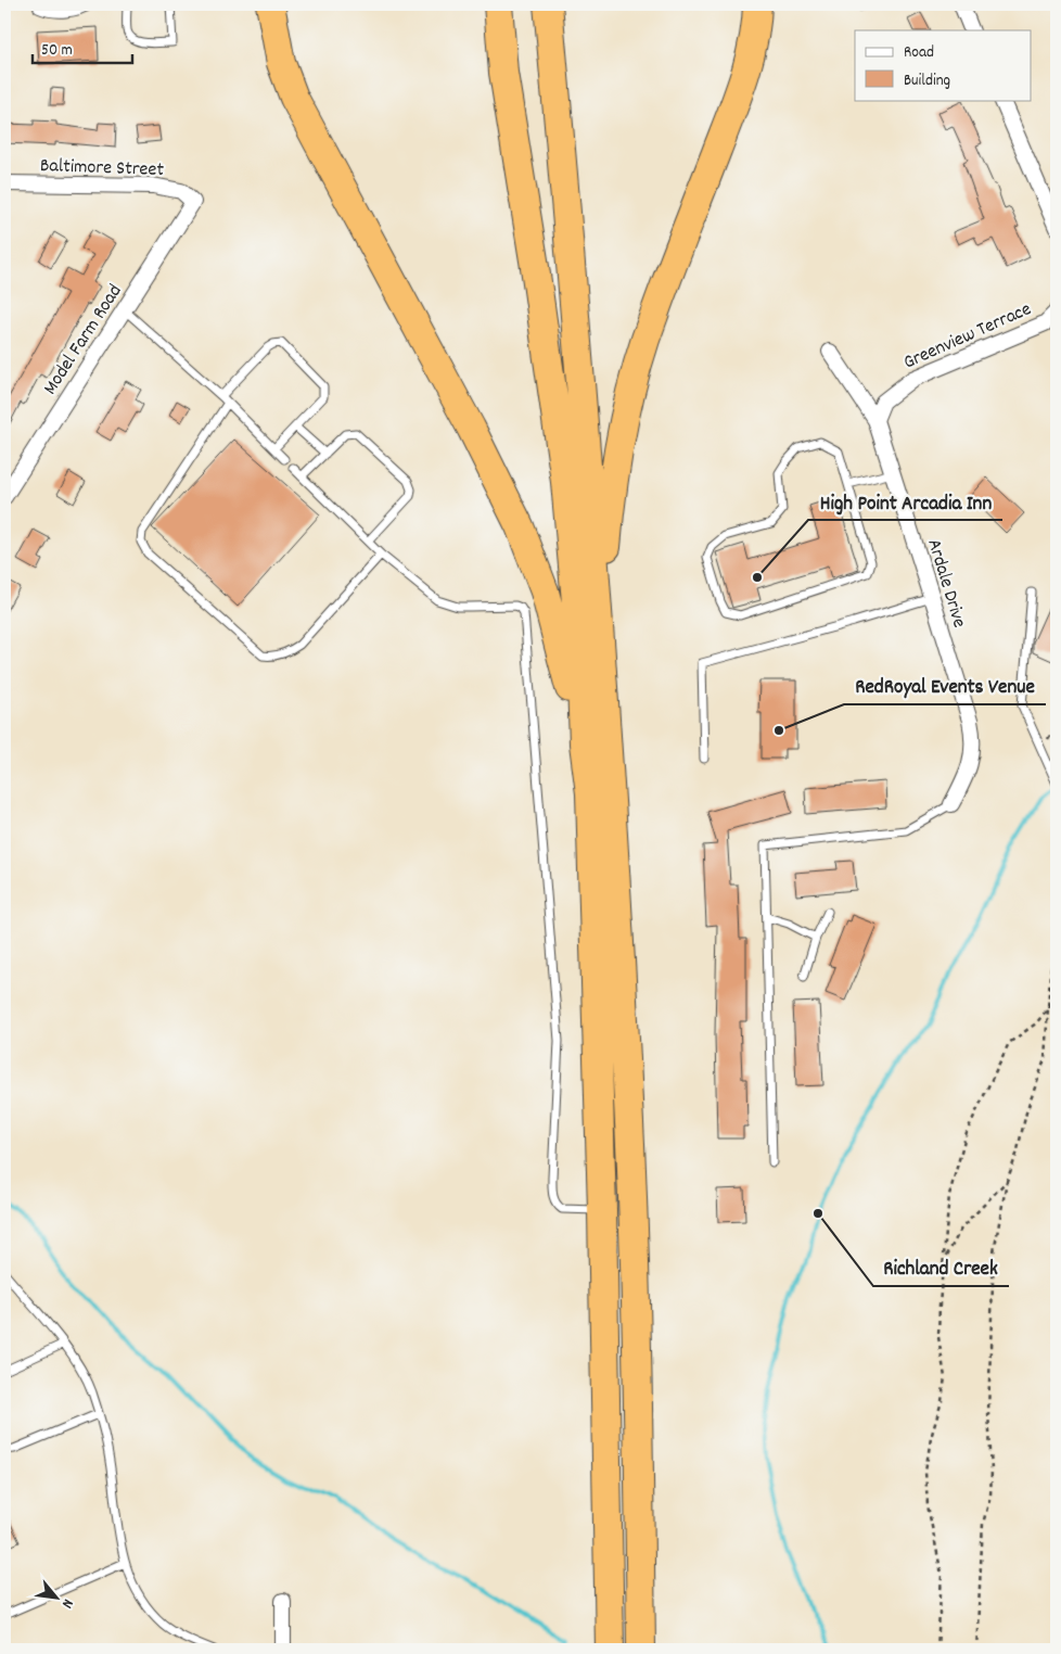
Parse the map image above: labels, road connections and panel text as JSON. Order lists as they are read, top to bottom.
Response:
{
  "streets": {
    "street": [
      "Baltimore Street",
      "Greenview Terrace",
      "Model Farm Road",
      "Ardale Drive"
    ]
  },
  "crossings": [
    ["Baltimore Street", "Model Farm Road"],
    ["Greenview Terrace", "Ardale Drive"]
  ],
  "places": ["High Point Arcadia Inn", "RedRoyal Events Venue", "Richland Creek"],
  "legend": ["Road", "Building"],
  "scale_bar": "50 m",
  "north": "bottom right"
}
